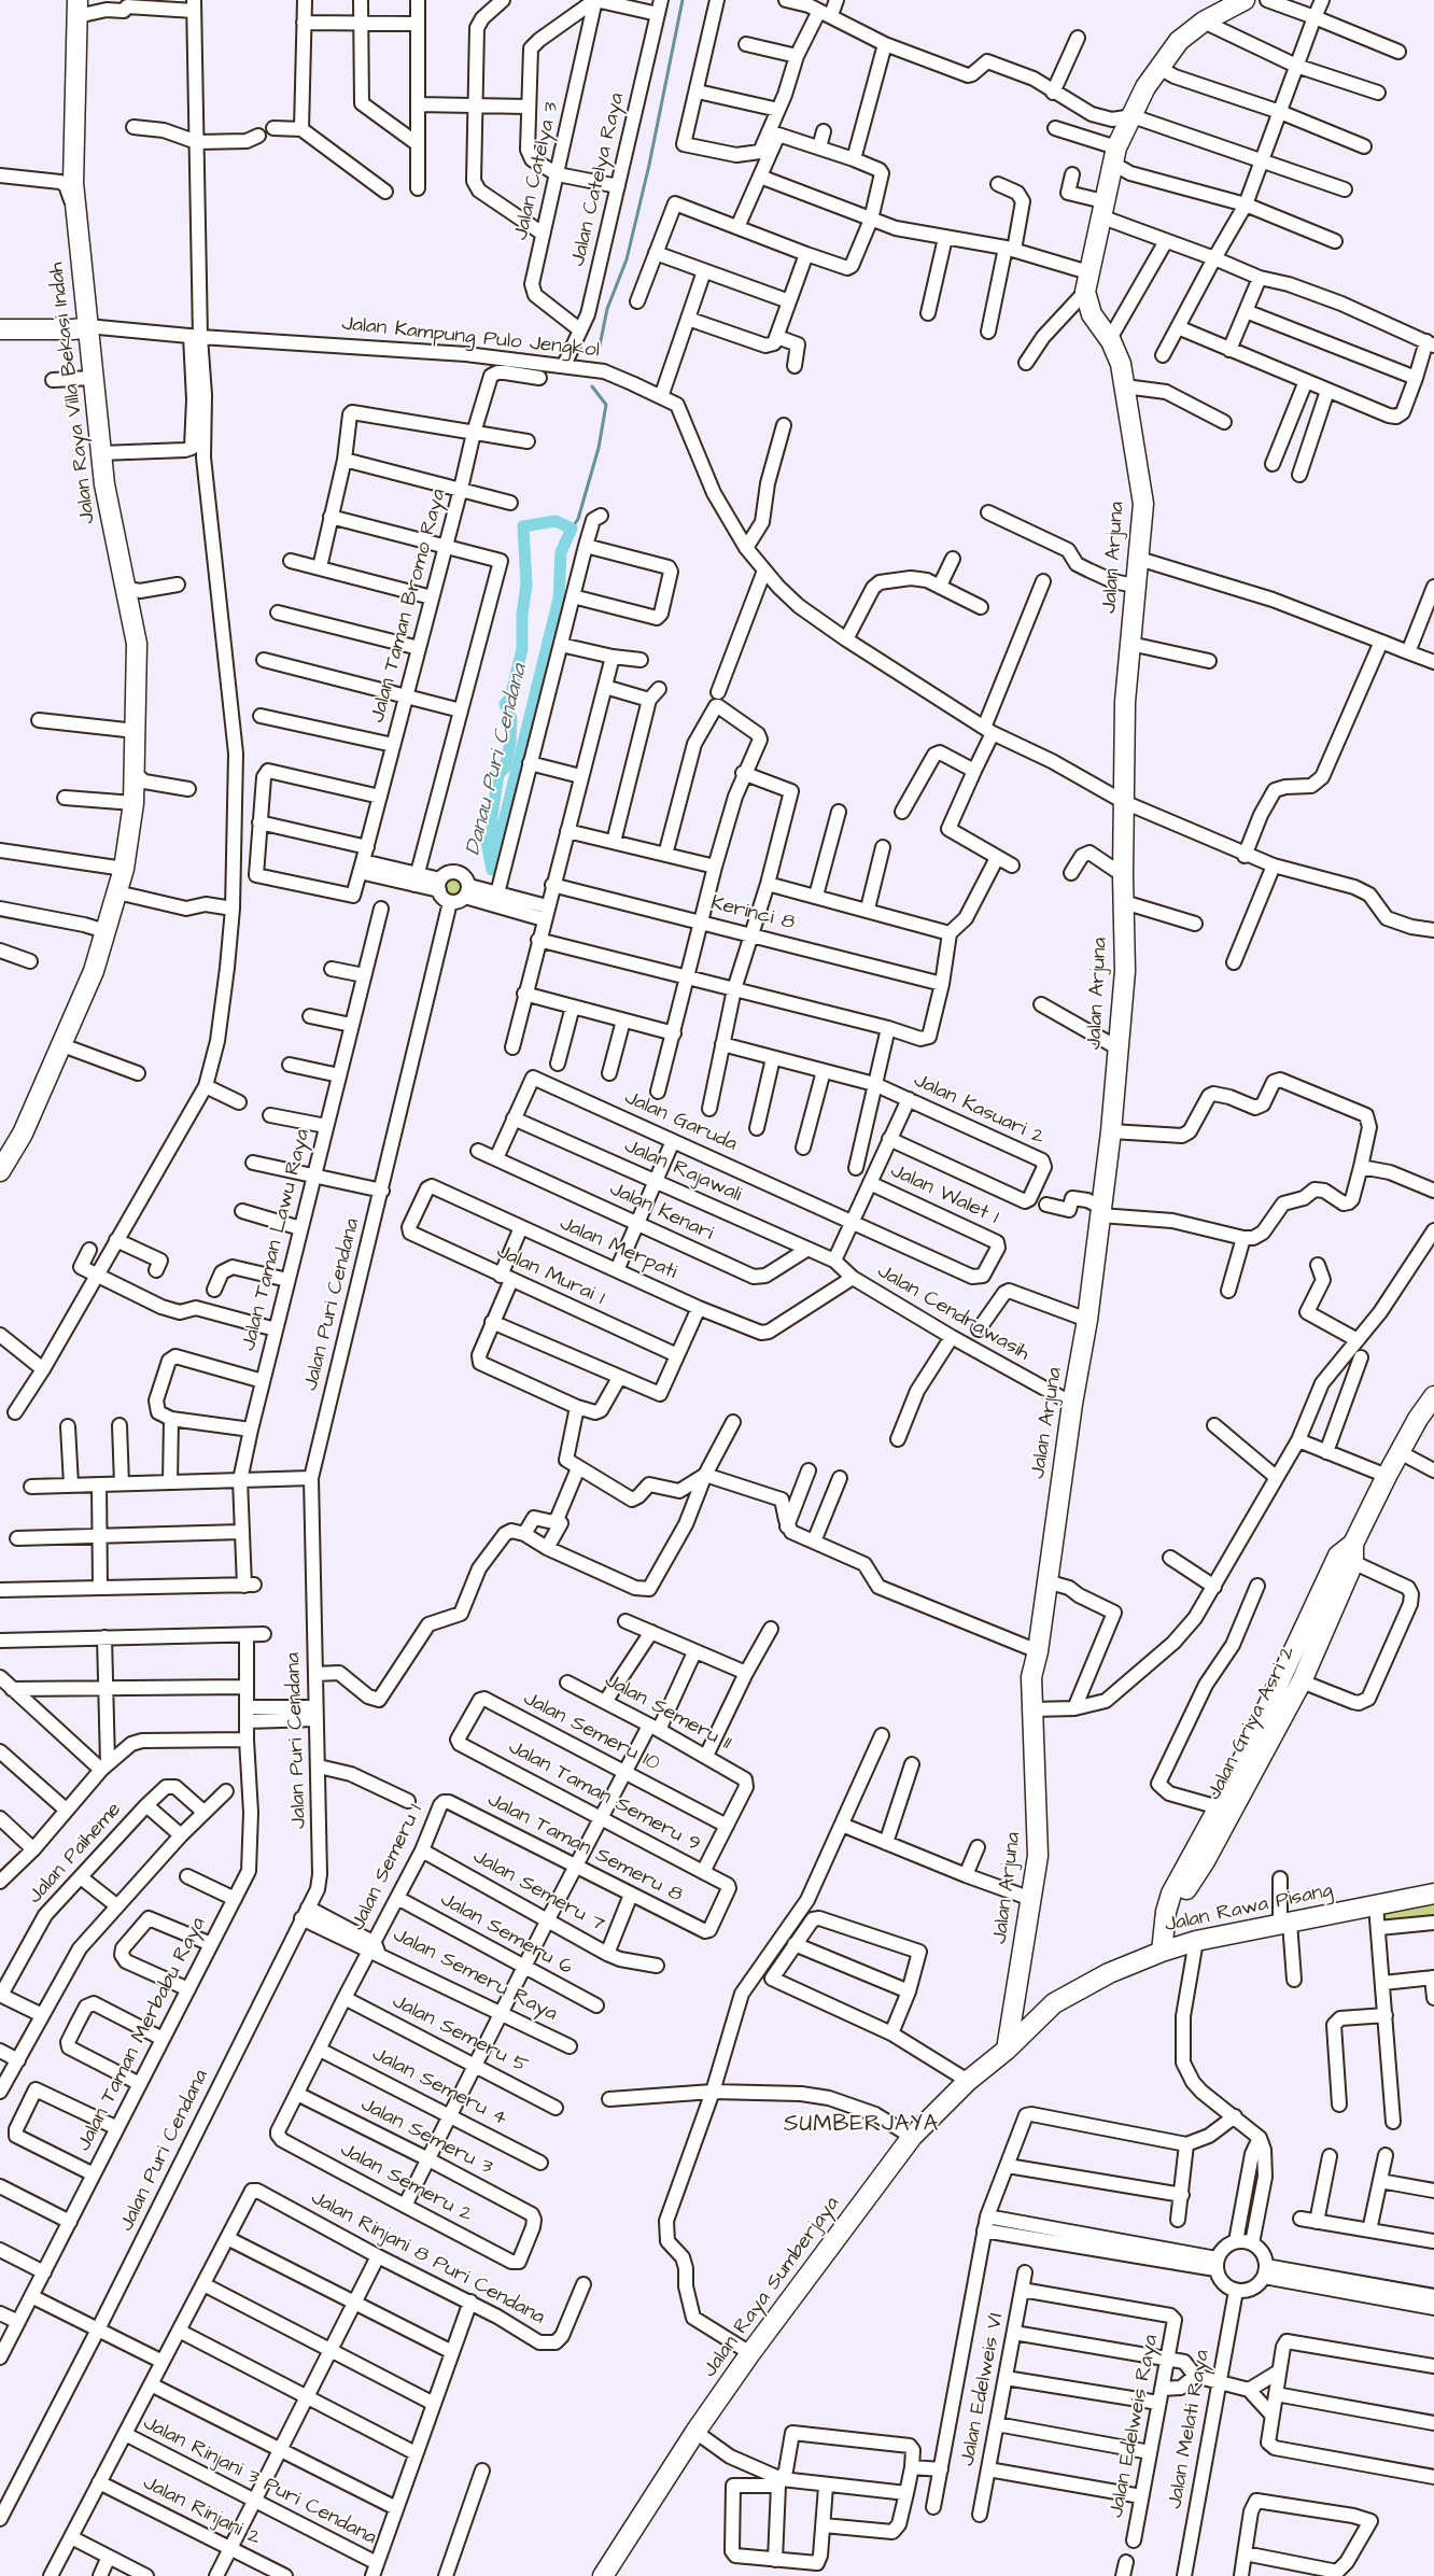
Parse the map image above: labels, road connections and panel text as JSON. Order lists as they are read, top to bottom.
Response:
{
  "streets": {
    "street": [
      "Jalan Catelya 3",
      "Jalan Catelya Raya",
      "Jalan Kampung Pulo Jengkol",
      "Jalan Raya Villa Bekasi Indah",
      "Jalan Arjuna",
      "Jalan Taman Bromo Raya",
      "Kerinci 8",
      "Jalan Kasuari 2",
      "Jalan Garuda",
      "Jalan Rajawali",
      "Jalan Walet 1",
      "Jalan Kenari",
      "Jalan Taman Lawu Raya",
      "Jalan Merpati",
      "Jalan Murai 1",
      "Jalan Puri Cendana",
      "Jalan Cendrawasih",
      "Jalan Semeru 11",
      "Jalan Griya Asri 2",
      "Jalan Semeru 10",
      "Jalan Taman Semeru 9",
      "Jalan Taman Semeru 8",
      "Jalan Paiheme",
      "Jalan Semeru 1",
      "Jalan Semeru 7",
      "Jalan Rawa Pisang",
      "Jalan Semeru 6",
      "Jalan Semeru Raya",
      "Jalan Taman Merbabu Raya",
      "Jalan Semeru 5",
      "Jalan Semeru 4",
      "Jalan Semeru 3",
      "Jalan Semeru 2",
      "Jalan Rinjani 8 Puri Cendana",
      "Jalan Raya Sumberjaya",
      "Jalan Edelweis VI",
      "Jalan Edelweis Raya",
      "Jalan Melati Raya",
      "Jalan Rinjani 3 Puri Cendana",
      "Jalan Rinjani 2"
    ]
  },
  "crossings": [
    ["Jalan Catelya 3", "Jalan Catelya Raya"],
    ["Jalan Catelya Raya", "Jalan Kampung Pulo Jengkol"],
    ["Jalan Kampung Pulo Jengkol", "Jalan Raya Villa Bekasi Indah"],
    ["Jalan Kampung Pulo Jengkol", "Jalan Arjuna"],
    ["Jalan Arjuna", "Jalan Cendrawasih"],
    ["Jalan Arjuna", "Jalan Rawa Pisang"],
    ["Jalan Arjuna", "Jalan Raya Sumberjaya"],
    ["Jalan Garuda", "Jalan Rajawali"],
    ["Jalan Garuda", "Jalan Walet 1"],
    ["Jalan Rajawali", "Jalan Kenari"],
    ["Jalan Merpati", "Jalan Murai 1"],
    ["Jalan Merpati", "Jalan Cendrawasih"],
    ["Jalan Puri Cendana", "Jalan Semeru Raya"],
    ["Jalan Semeru 11", "Jalan Semeru 10"],
    ["Jalan Griya Asri 2", "Jalan Rawa Pisang"],
    ["Jalan Semeru 10", "Jalan Taman Semeru 9"],
    ["Jalan Taman Semeru 9", "Jalan Taman Semeru 8"],
    ["Jalan Taman Semeru 8", "Jalan Semeru 1"],
    ["Jalan Taman Semeru 8", "Jalan Semeru 7"],
    ["Jalan Semeru 1", "Jalan Semeru 7"],
    ["Jalan Semeru 1", "Jalan Semeru 6"],
    ["Jalan Semeru 1", "Jalan Semeru Raya"],
    ["Jalan Semeru 1", "Jalan Semeru 5"],
    ["Jalan Semeru 1", "Jalan Semeru 2"],
    ["Jalan Rawa Pisang", "Jalan Raya Sumberjaya"],
    ["Jalan Semeru 5", "Jalan Semeru 2"],
    ["Jalan Semeru 4", "Jalan Semeru 2"],
    ["Jalan Semeru 3", "Jalan Semeru 2"],
    ["Jalan Edelweis VI", "Jalan Edelweis Raya"]
  ],
  "districts": ["SUMBERJAYA"],
  "water": ["Danau Puri Cendana"]
}
